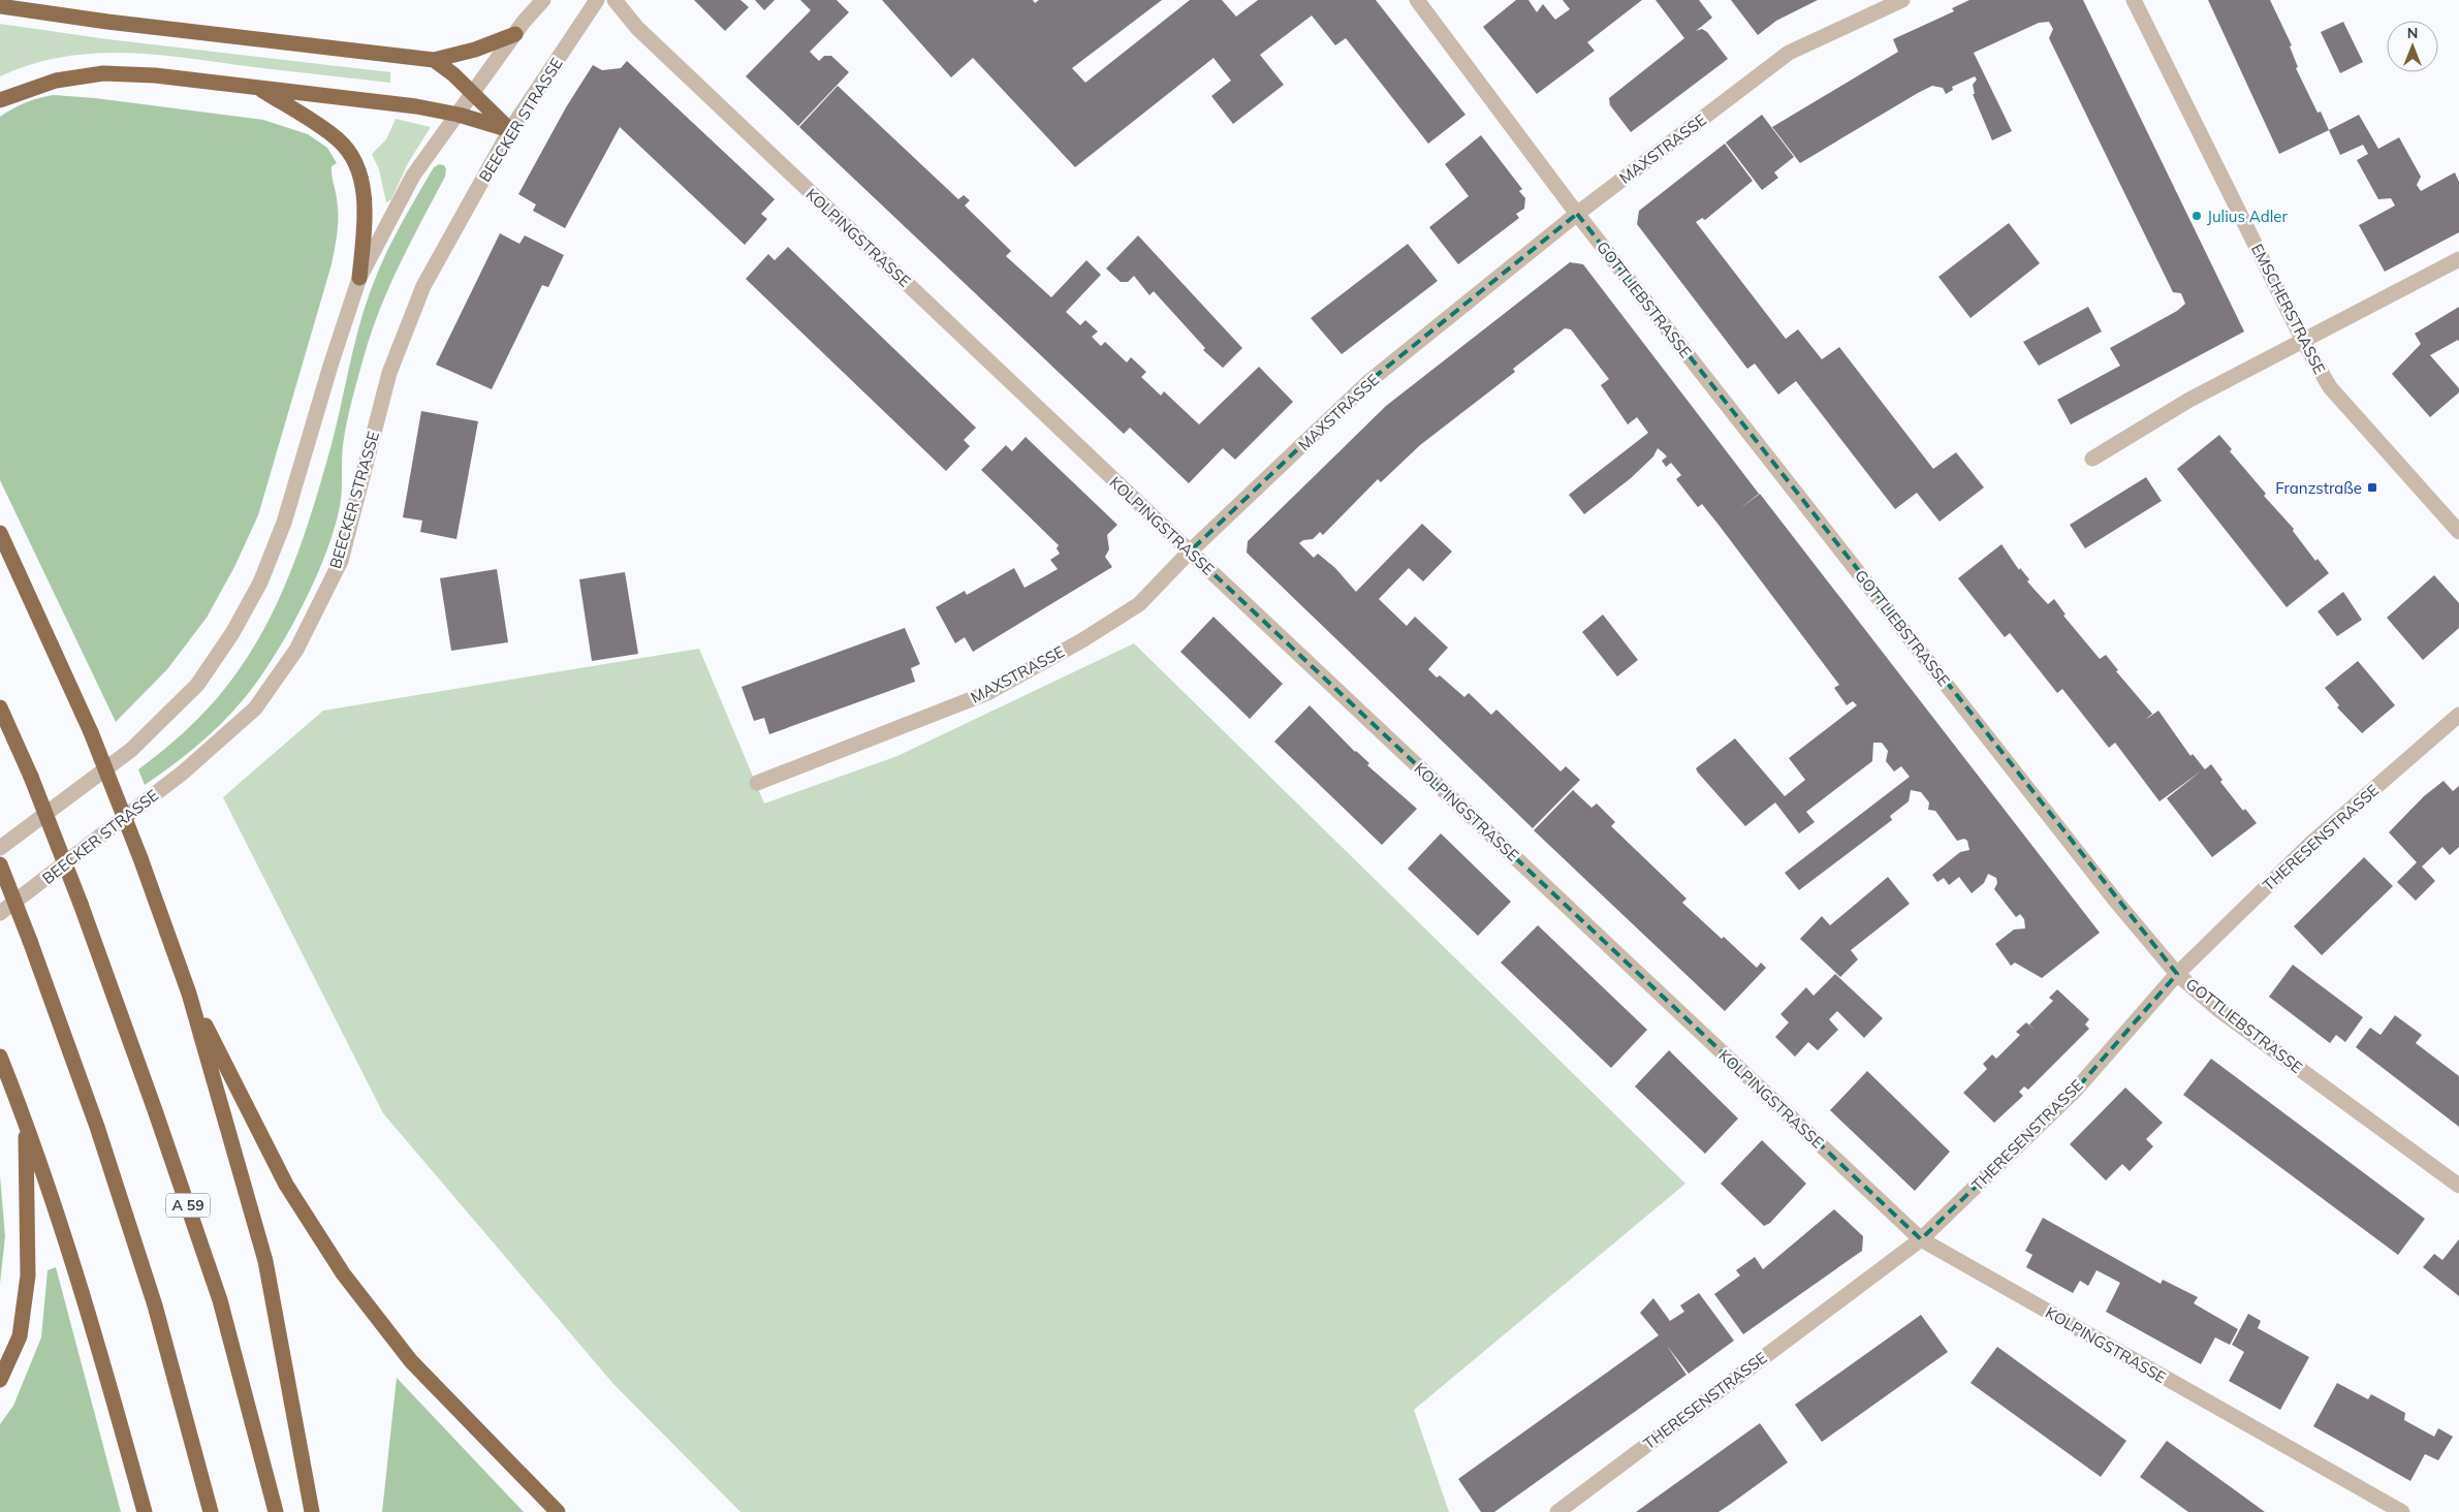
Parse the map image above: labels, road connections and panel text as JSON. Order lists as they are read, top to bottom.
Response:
{
  "streets": {
    "highway": ["A 59"],
    "street": [
      "BEECKER STRASSE",
      "MAXSTRASSE",
      "KOLPINGSTRASSE",
      "GOTTLIEBSTRASSE",
      "EMSCHERSTRASSE",
      "THERESENSTRASSE"
    ]
  },
  "crossings": [
    ["MAXSTRASSE", "KOLPINGSTRASSE"],
    ["MAXSTRASSE", "GOTTLIEBSTRASSE"],
    ["KOLPINGSTRASSE", "THERESENSTRASSE"],
    ["GOTTLIEBSTRASSE", "THERESENSTRASSE"]
  ],
  "places": {
    "other": ["Julius Adler"],
    "transit": ["Franzstraße"]
  },
  "north": "top"
}
